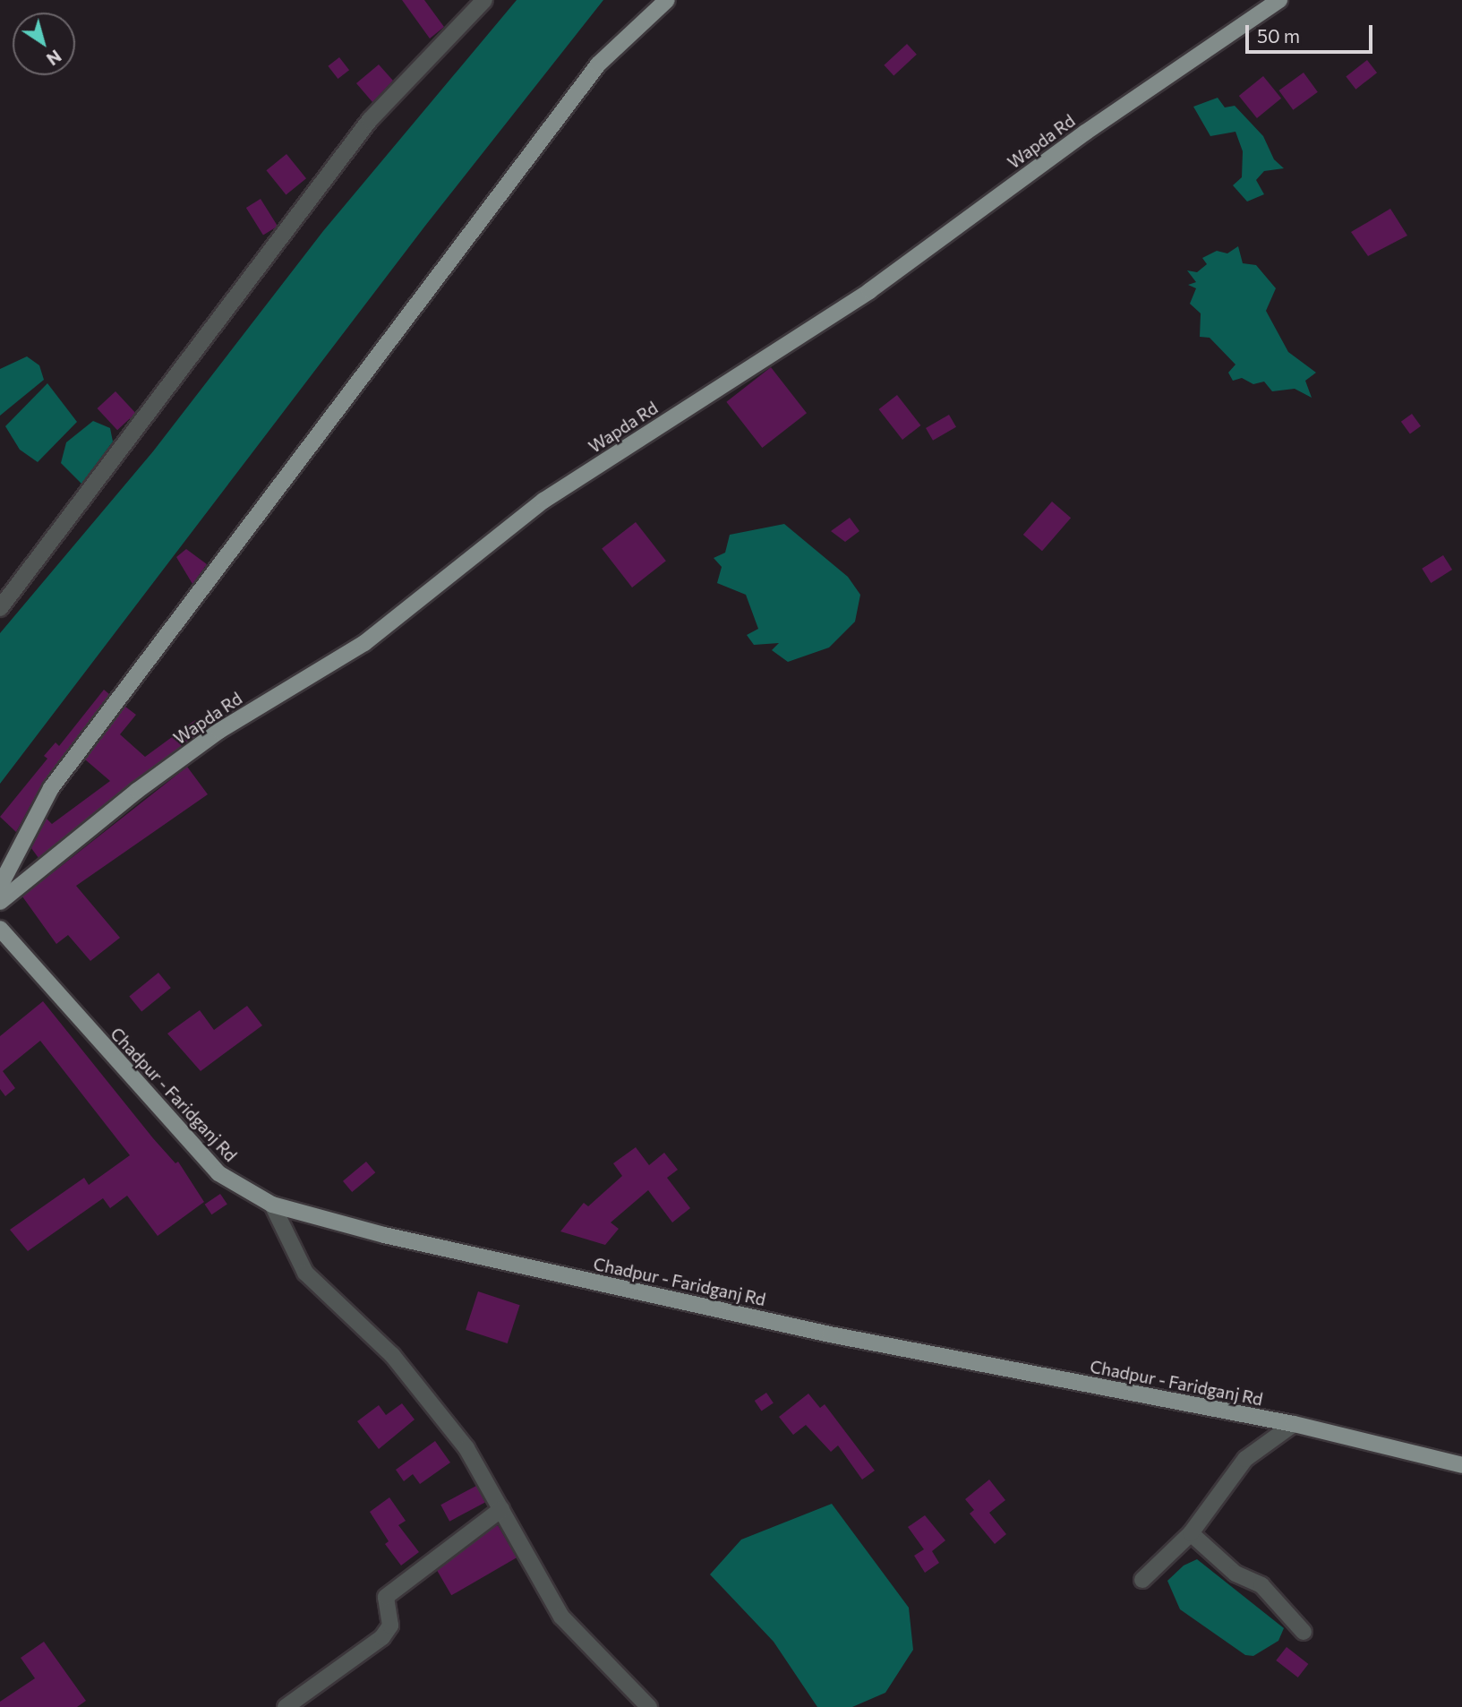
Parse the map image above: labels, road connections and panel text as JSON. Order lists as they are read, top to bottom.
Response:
{
  "streets": {
    "main road": ["Wapda Rd", "Chadpur - Faridganj Rd"]
  },
  "scale_bar": "50 m",
  "north": "bottom right"
}
